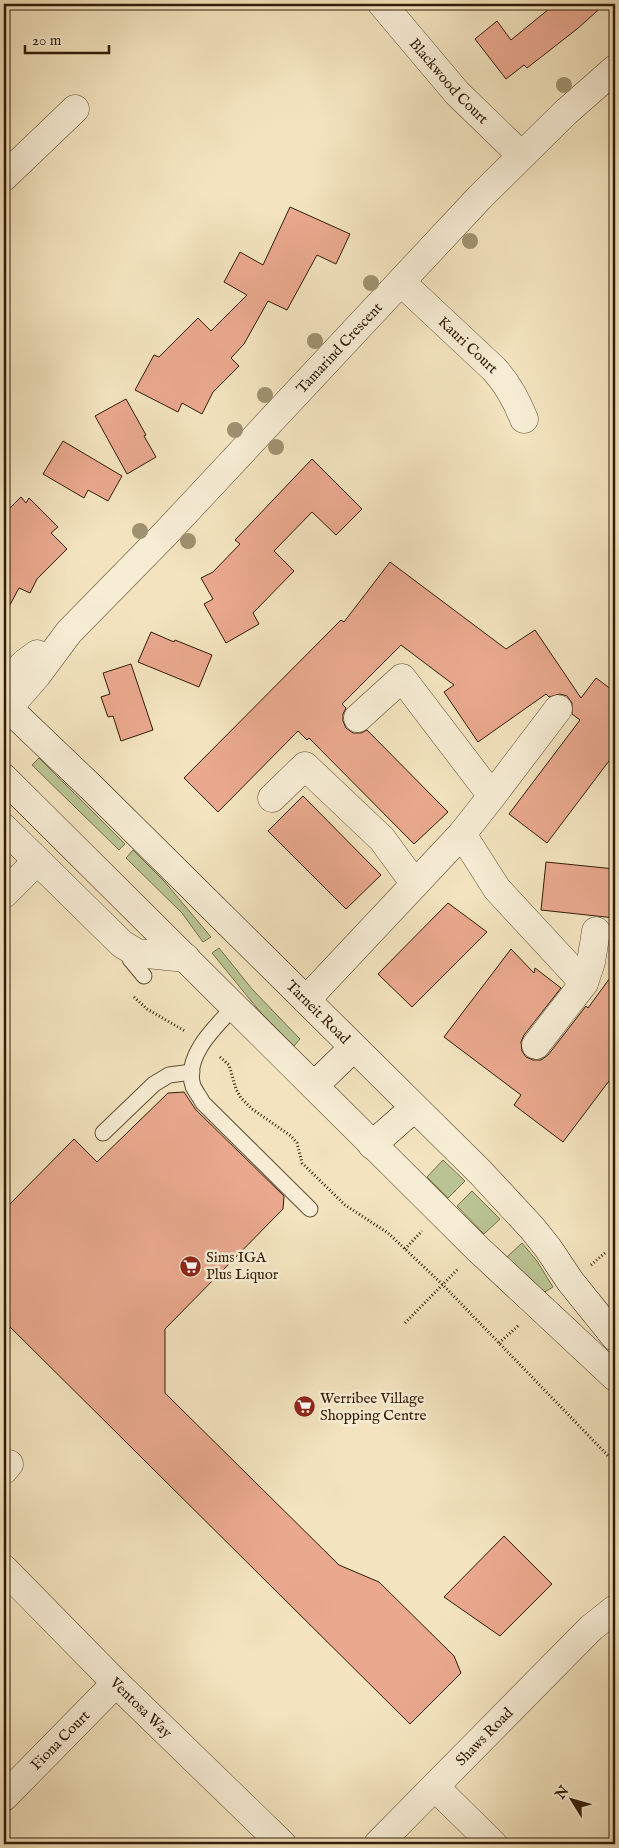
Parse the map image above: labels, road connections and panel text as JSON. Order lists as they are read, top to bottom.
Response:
{
  "streets": {
    "street": [
      "Blackwood Court",
      "Kauri Court",
      "Tamarind Crescent",
      "Tarneit Road",
      "Ventosa Way",
      "Shaws Road",
      "Fiona Court"
    ]
  },
  "crossings": [
    ["Blackwood Court", "Tamarind Crescent"],
    ["Kauri Court", "Tamarind Crescent"],
    ["Tamarind Crescent", "Tarneit Road"],
    ["Ventosa Way", "Fiona Court"]
  ],
  "places": {
    "supermarket": ["Sims IGA Plus Liquor", "Werribee Village Shopping Centre"]
  },
  "scale_bar": "20 m",
  "north": "top left"
}
